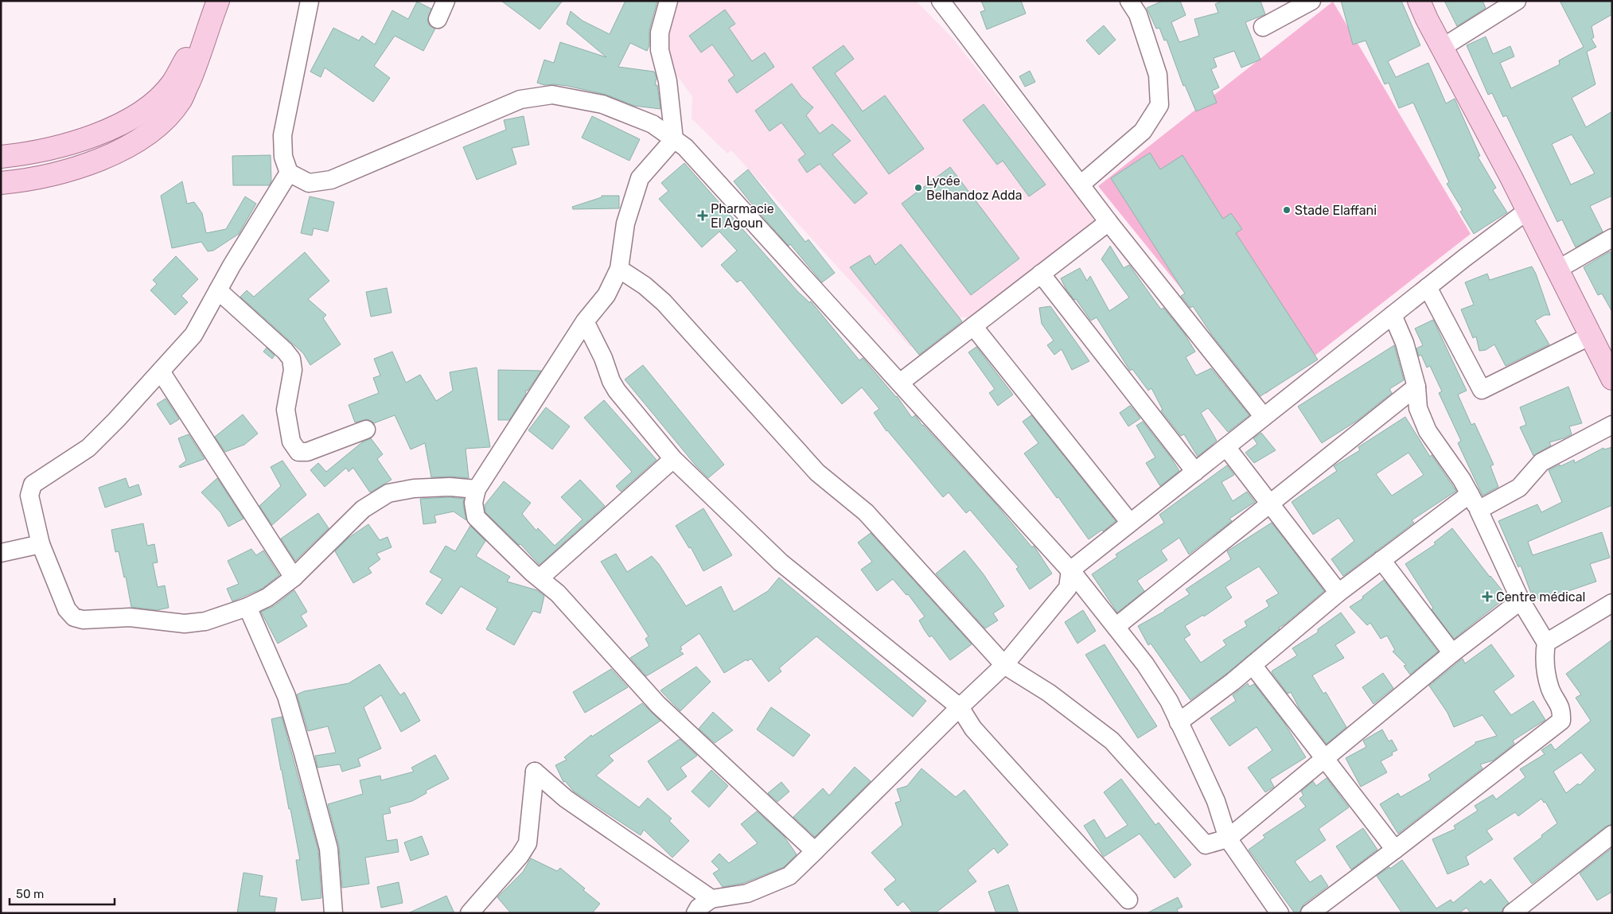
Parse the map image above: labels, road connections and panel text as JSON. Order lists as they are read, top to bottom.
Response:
{
  "places": {
    "other": ["Lycée Belhandoz Adda", "Stade Elaffani"],
    "health": ["Pharmacie El Agoun", "Centre médical"]
  },
  "scale_bar": "50 m"
}
